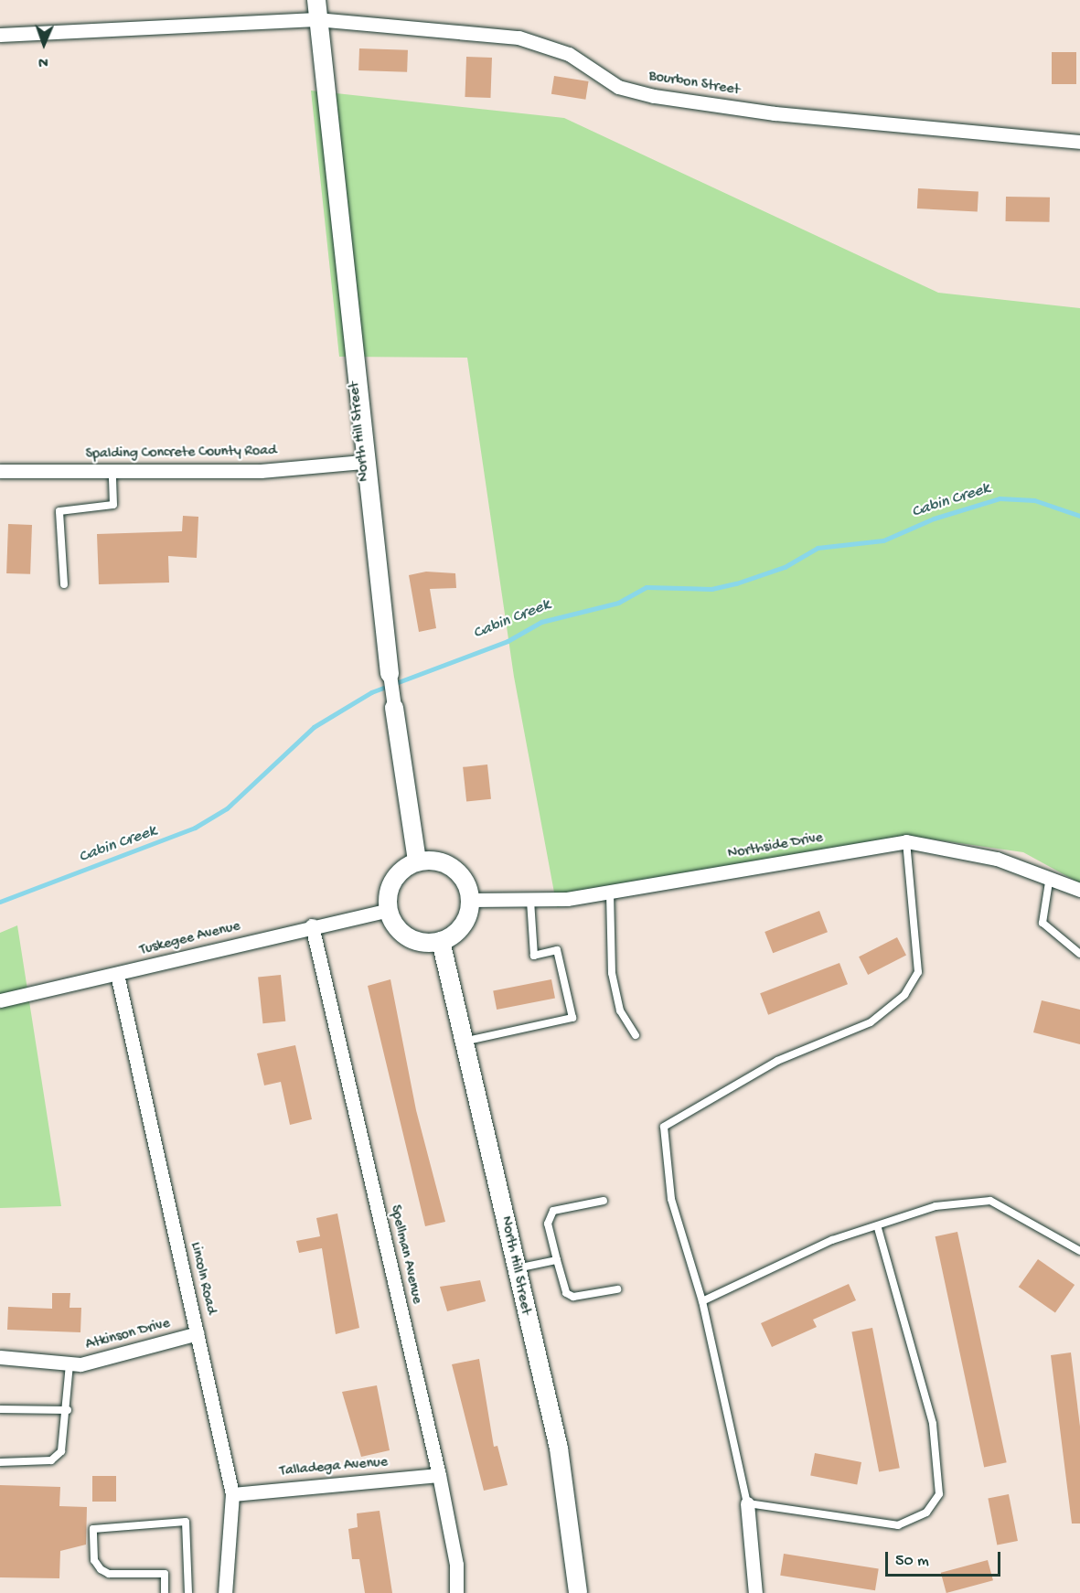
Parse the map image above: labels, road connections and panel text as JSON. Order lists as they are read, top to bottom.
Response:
{
  "streets": {
    "street": [
      "Bourbon Street",
      "North Hill Street",
      "Spalding Concrete County Road",
      "Northside Drive",
      "Tuskegee Avenue",
      "Spellman Avenue",
      "Lincoln Road",
      "Atkinson Drive",
      "Talladega Avenue"
    ]
  },
  "crossings": [
    ["Bourbon Street", "North Hill Street"],
    ["North Hill Street", "Spalding Concrete County Road"],
    ["North Hill Street", "Northside Drive"],
    ["North Hill Street", "Tuskegee Avenue"],
    ["Northside Drive", "Tuskegee Avenue"],
    ["Tuskegee Avenue", "Spellman Avenue"],
    ["Tuskegee Avenue", "Lincoln Road"],
    ["Spellman Avenue", "Talladega Avenue"],
    ["Lincoln Road", "Atkinson Drive"],
    ["Lincoln Road", "Talladega Avenue"]
  ],
  "water": ["Cabin Creek"],
  "scale_bar": "50 m",
  "north": "bottom"
}
